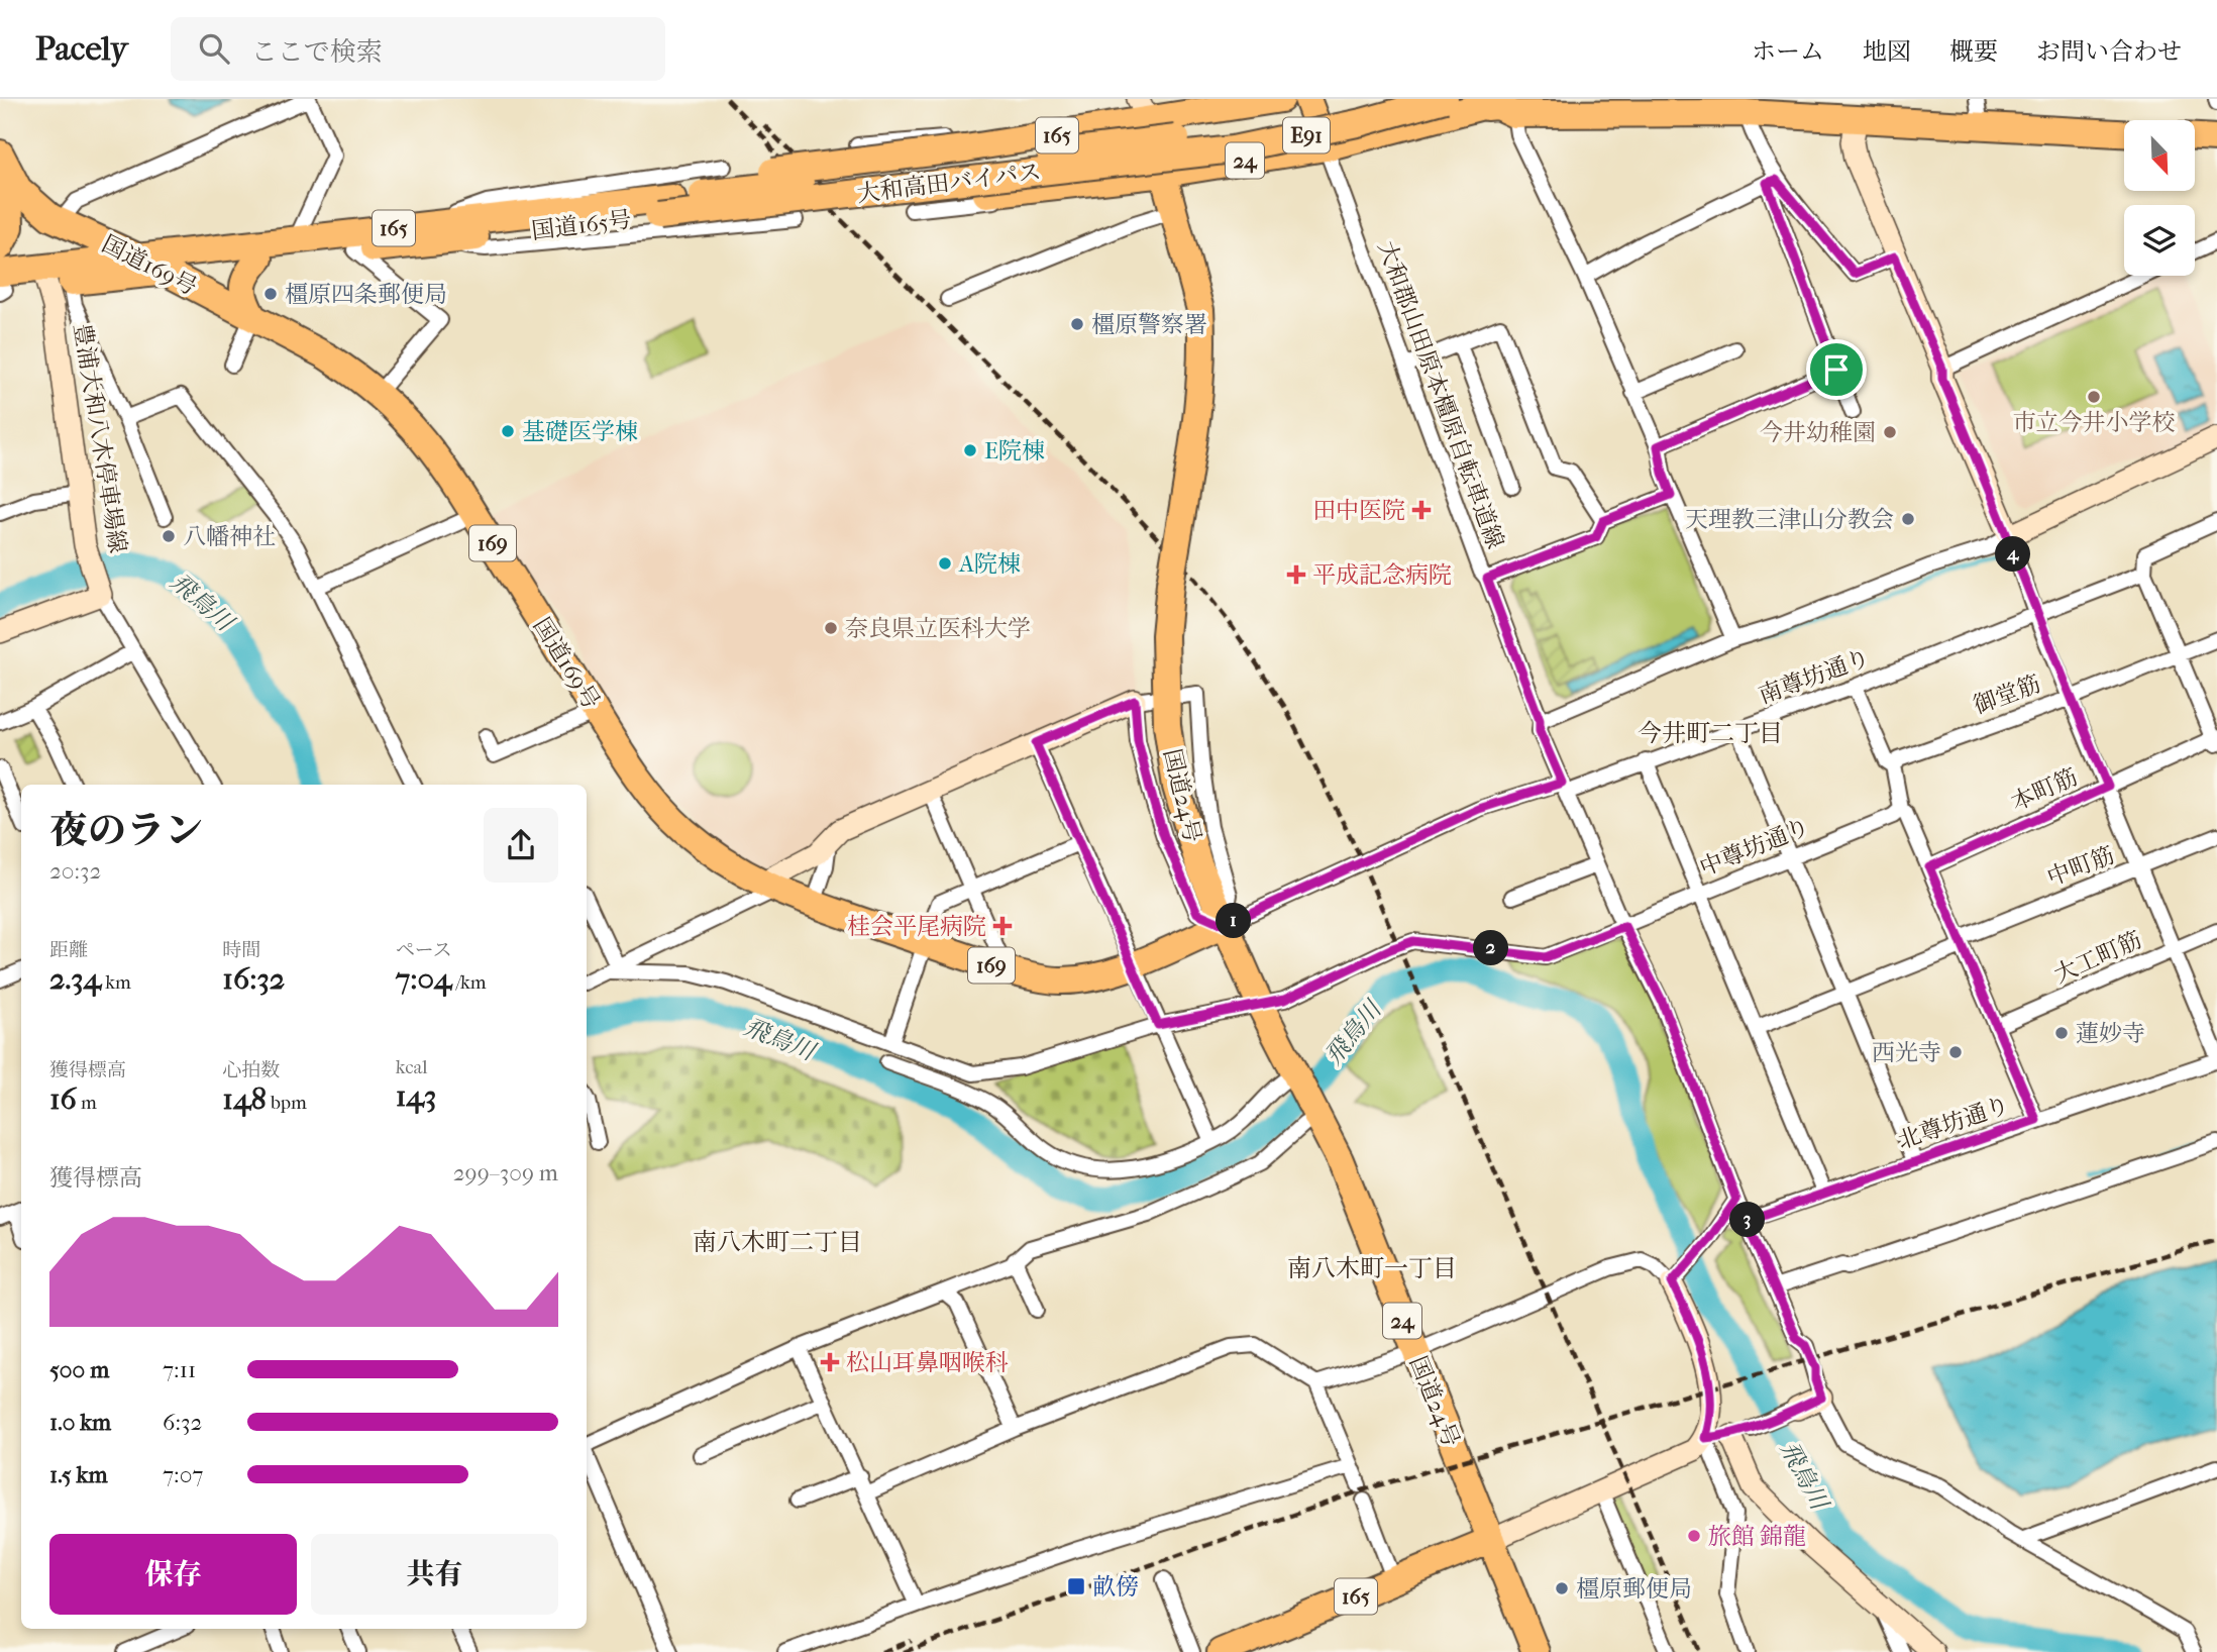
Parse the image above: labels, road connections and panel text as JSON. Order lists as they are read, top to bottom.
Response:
{
  "streets": {
    "highway": [
      "165",
      "E91",
      "24",
      "大和高田バイパス",
      "国道165号",
      "国道169号",
      "169",
      "国道24号"
    ],
    "street": [
      "大和郡山田原本橿原自転車道線",
      "豊浦大和八木停車場線",
      "南尊坊通り",
      "御堂筋",
      "本町筋",
      "中尊坊通り",
      "中町筋",
      "大工町筋",
      "北尊坊通り"
    ]
  },
  "crossings": [
    ["165", "国道24号"],
    ["24", "大和高田バイパス"],
    ["24", "国道165号"],
    ["24", "大和郡山田原本橿原自転車道線"],
    ["24", "国道24号"],
    ["大和高田バイパス", "国道165号"],
    ["大和高田バイパス", "国道24号"],
    ["国道165号", "国道169号"],
    ["国道165号", "豊浦大和八木停車場線"],
    ["国道165号", "国道24号"],
    ["国道169号", "南尊坊通り"],
    ["国道169号", "国道24号"],
    ["大和郡山田原本橿原自転車道線", "南尊坊通り"],
    ["大和郡山田原本橿原自転車道線", "中尊坊通り"],
    ["大和郡山田原本橿原自転車道線", "北尊坊通り"],
    ["南尊坊通り", "国道24号"],
    ["国道24号", "中尊坊通り"]
  ],
  "districts": ["今井町二丁目", "南八木町二丁目", "南八木町一丁目"],
  "water": ["飛鳥川"],
  "places": {
    "other": [
      "橿原四条郵便局",
      "橿原警察署",
      "市立今井小学校",
      "基礎医学棟",
      "今井幼稚園",
      "E院棟",
      "天理教三津山分教会",
      "八幡神社",
      "A院棟",
      "奈良県立医科大学",
      "蓮妙寺",
      "西光寺",
      "旅館 錦龍",
      "橿原郵便局"
    ],
    "health": [
      "田中医院",
      "平成記念病院",
      "桂会平尾病院",
      "松山耳鼻咽喉科"
    ],
    "transit": ["畝傍"]
  },
  "north": "bottom right",
  "page": {
    "header": "Pacely",
    "search": "ここで検索",
    "nav": [
      "ホーム",
      "地図",
      "概要",
      "お問い合わせ"
    ],
    "pins": [
      "4",
      "1",
      "2",
      "3"
    ],
    "heading": ["夜のラン", "20:32"],
    "stats": [
      ["距離", "2.34 km"],
      ["時間", "16:32"],
      ["ペース", "7:04 /km"],
      ["獲得標高", "16 m"],
      ["心拍数", "148 bpm"],
      ["kcal", "143"]
    ],
    "chart": ["獲得標高", "299–309 m"],
    "list": [
      {
        "name": "500 m",
        "note": "7:11"
      },
      {
        "name": "1.0 km",
        "note": "6:32"
      },
      {
        "name": "1.5 km",
        "note": "7:07"
      }
    ],
    "buttons": ["保存", "共有"]
  }
}
